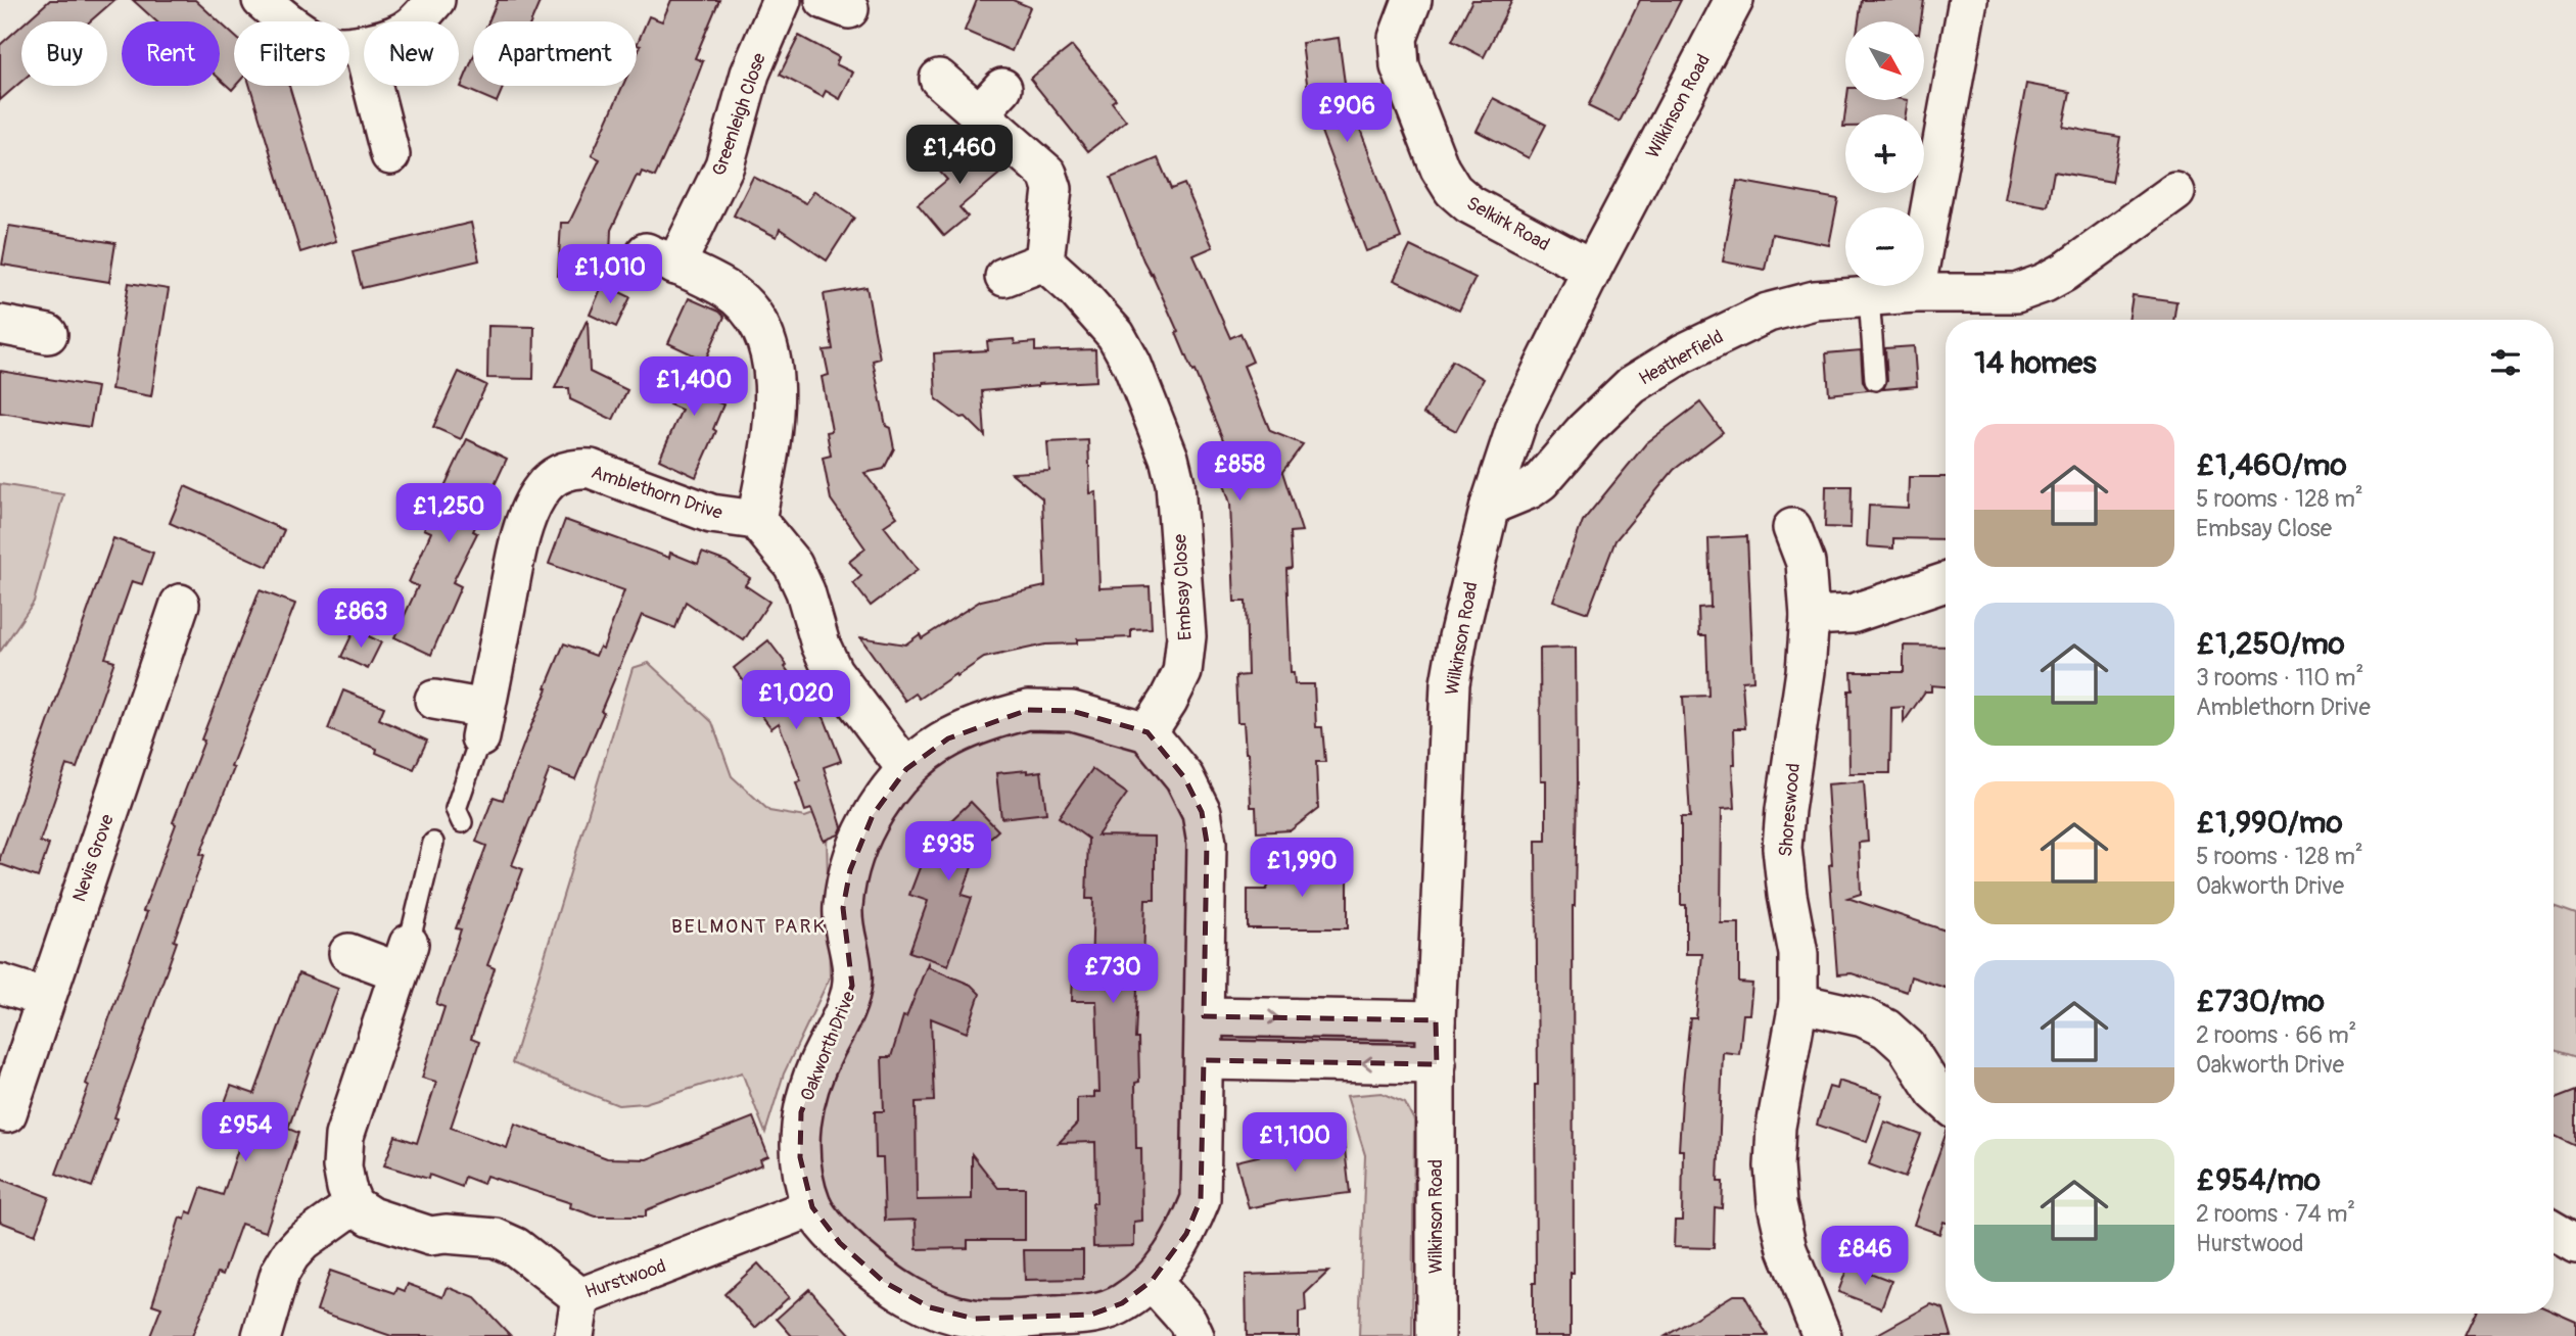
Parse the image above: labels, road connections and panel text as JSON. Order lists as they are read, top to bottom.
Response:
{
  "streets": {
    "street": [
      "Wilkinson Road",
      "Greenleigh Close",
      "Selkirk Road",
      "Heatherfield",
      "Amblethorn Drive",
      "Embsay Close",
      "Shoreswood",
      "Nevis Grove",
      "Oakworth Drive",
      "Hurstwood"
    ]
  },
  "crossings": [
    ["Wilkinson Road", "Selkirk Road"],
    ["Wilkinson Road", "Heatherfield"],
    ["Greenleigh Close", "Amblethorn Drive"],
    ["Embsay Close", "Oakworth Drive"],
    ["Oakworth Drive", "Hurstwood"]
  ],
  "districts": ["BELMONT PARK"],
  "north": "bottom right",
  "page": {
    "map_buttons": ["+", "−"],
    "chip": [
      "Buy",
      "Rent",
      "Filters",
      "New",
      "Apartment"
    ],
    "price": [
      "£906",
      "£1,460",
      "£1,010",
      "£1,400",
      "£858",
      "£1,250",
      "£863",
      "£1,020",
      "£935",
      "£1,990",
      "£730",
      "£954",
      "£1,100",
      "£846"
    ],
    "heading": "14 homes",
    "list": [
      {
        "name": "£1,460/mo",
        "note": "5 rooms · 128 m² · Embsay Close"
      },
      {
        "name": "£1,250/mo",
        "note": "3 rooms · 110 m² · Amblethorn Drive"
      },
      {
        "name": "£1,990/mo",
        "note": "5 rooms · 128 m² · Oakworth Drive"
      },
      {
        "name": "£730/mo",
        "note": "2 rooms · 66 m² · Oakworth Drive"
      },
      {
        "name": "£954/mo",
        "note": "2 rooms · 74 m² · Hurstwood"
      }
    ]
  }
}
